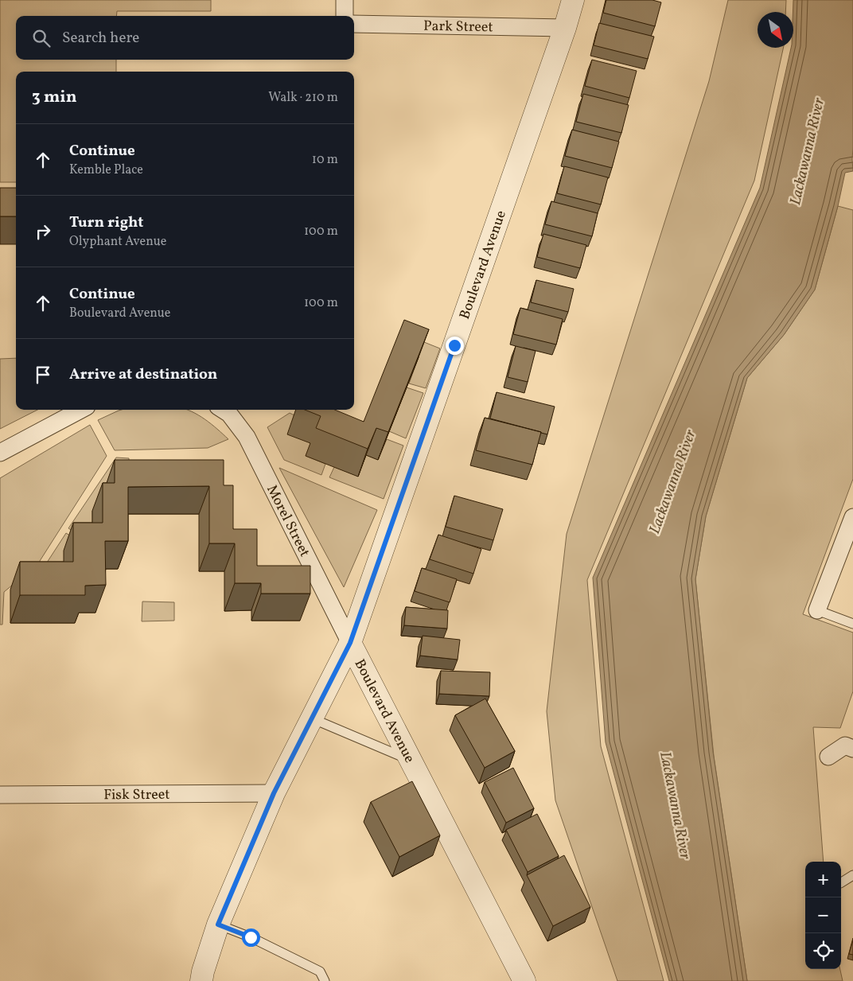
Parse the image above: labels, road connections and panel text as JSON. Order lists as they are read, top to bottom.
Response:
{
  "streets": {
    "street": [
      "Park Street",
      "Boulevard Avenue",
      "Morel Street",
      "Fisk Street"
    ]
  },
  "crossings": [
    ["Park Street", "Boulevard Avenue"],
    ["Boulevard Avenue", "Morel Street"]
  ],
  "water": ["Lackawanna River"],
  "north": "bottom right",
  "page": {
    "search": "Search here",
    "heading": ["3 min", "Walk · 210 m"],
    "list": [
      ["Continue", "Kemble Place", "10 m"],
      ["Turn right", "Olyphant Avenue", "100 m"],
      ["Continue", "Boulevard Avenue", "100 m"],
      "Arrive at destination"
    ],
    "map_buttons": ["+", "−"]
  }
}
